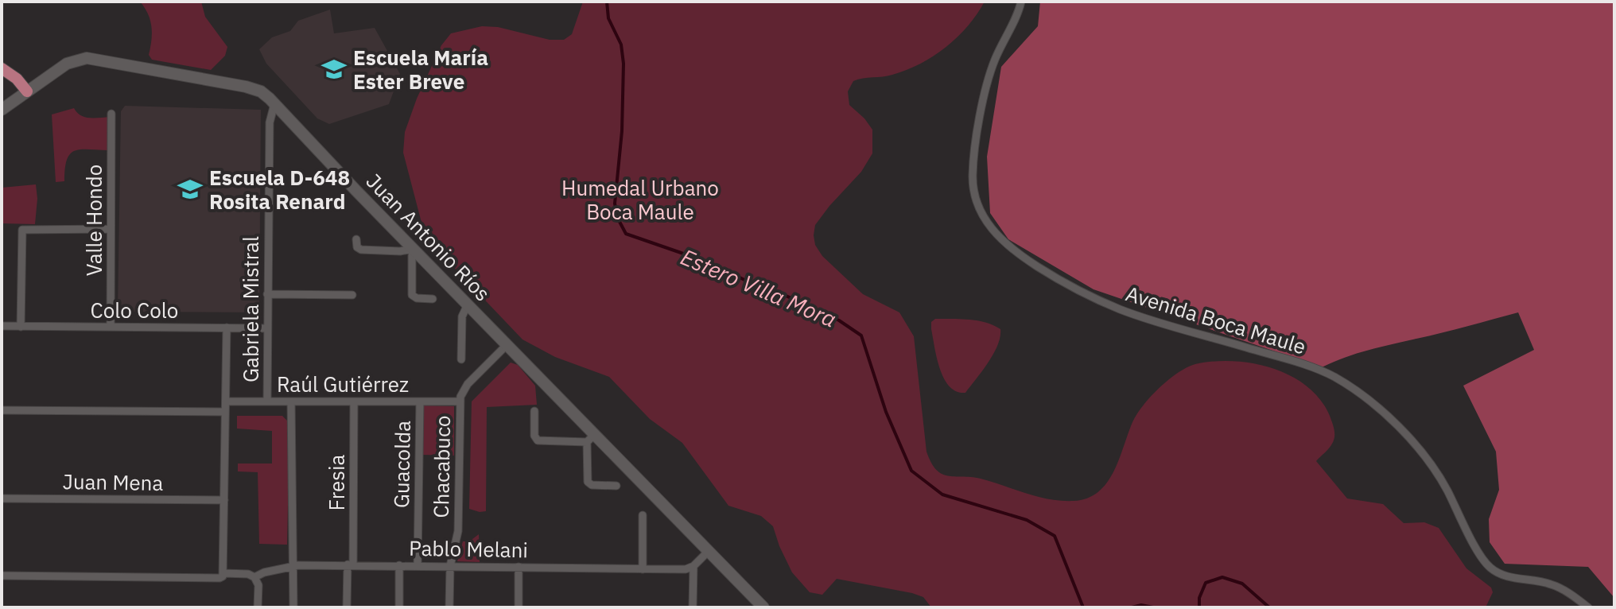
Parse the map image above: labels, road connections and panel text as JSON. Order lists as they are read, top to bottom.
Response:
{
  "streets": {
    "street": [
      "Valle Hondo",
      "Juan Antonio Ríos",
      "Gabriela Mistral",
      "Colo Colo",
      "Avenida Boca Maule",
      "Raúl Gutiérrez",
      "Guacolda",
      "Chacabuco",
      "Juan Mena",
      "Fresia",
      "Pablo Melani"
    ]
  },
  "crossings": [
    ["Valle Hondo", "Colo Colo"],
    ["Juan Antonio Ríos", "Gabriela Mistral"],
    ["Juan Antonio Ríos", "Chacabuco"],
    ["Gabriela Mistral", "Colo Colo"],
    ["Gabriela Mistral", "Raúl Gutiérrez"],
    ["Gabriela Mistral", "Juan Mena"],
    ["Gabriela Mistral", "Pablo Melani"],
    ["Raúl Gutiérrez", "Guacolda"],
    ["Raúl Gutiérrez", "Chacabuco"],
    ["Raúl Gutiérrez", "Fresia"],
    ["Guacolda", "Pablo Melani"],
    ["Chacabuco", "Pablo Melani"],
    ["Fresia", "Pablo Melani"]
  ],
  "water": ["Estero Villa Mora"],
  "parks": ["Humedal Urbano Boca Maule"],
  "places": {
    "school or university": ["Escuela María Ester Breve", "Escuela D-648 Rosita Renard"]
  }
}
